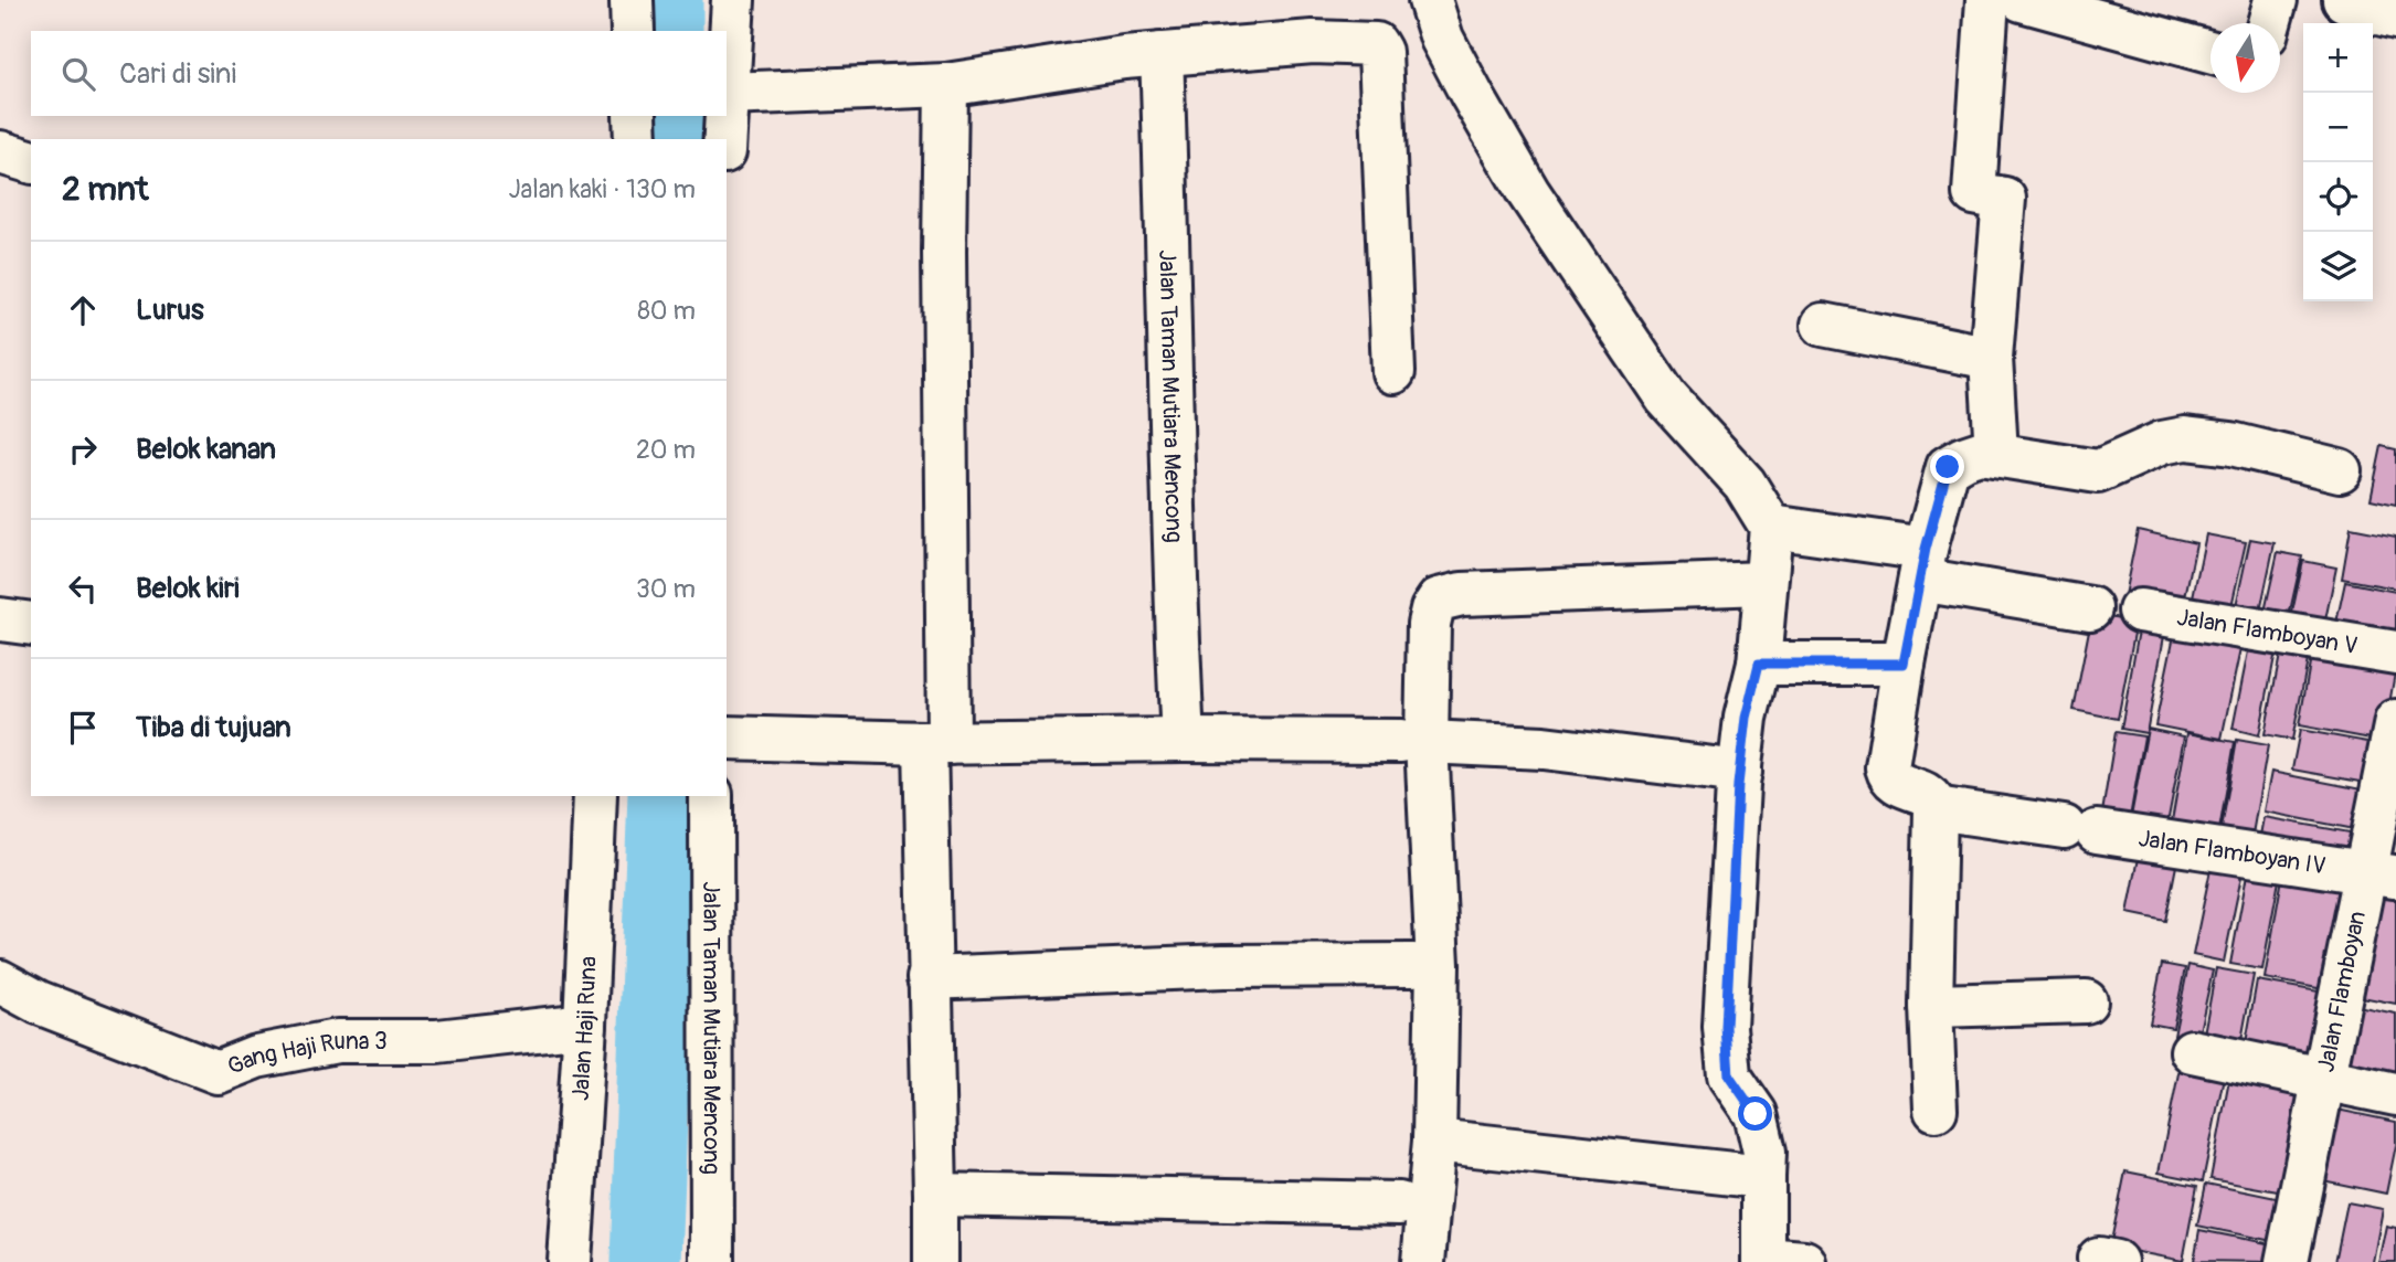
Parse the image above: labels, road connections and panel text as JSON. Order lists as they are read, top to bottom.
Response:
{
  "streets": {
    "street": [
      "Jalan Taman Mutiara Mencong",
      "Jalan Flamboyan V",
      "Jalan Flamboyan IV",
      "Jalan Flamboyan",
      "Jalan Haji Runa",
      "Gang Haji Runa 3"
    ]
  },
  "crossings": [
    ["Jalan Flamboyan IV", "Jalan Flamboyan"],
    ["Jalan Haji Runa", "Gang Haji Runa 3"]
  ],
  "north": "bottom",
  "page": {
    "map_buttons": ["+", "−"],
    "search": "Cari di sini",
    "heading": ["2 mnt", "Jalan kaki · 130 m"],
    "list": [
      ["Lurus", "80 m"],
      ["Belok kanan", "20 m"],
      ["Belok kiri", "30 m"],
      "Tiba di tujuan"
    ]
  }
}
